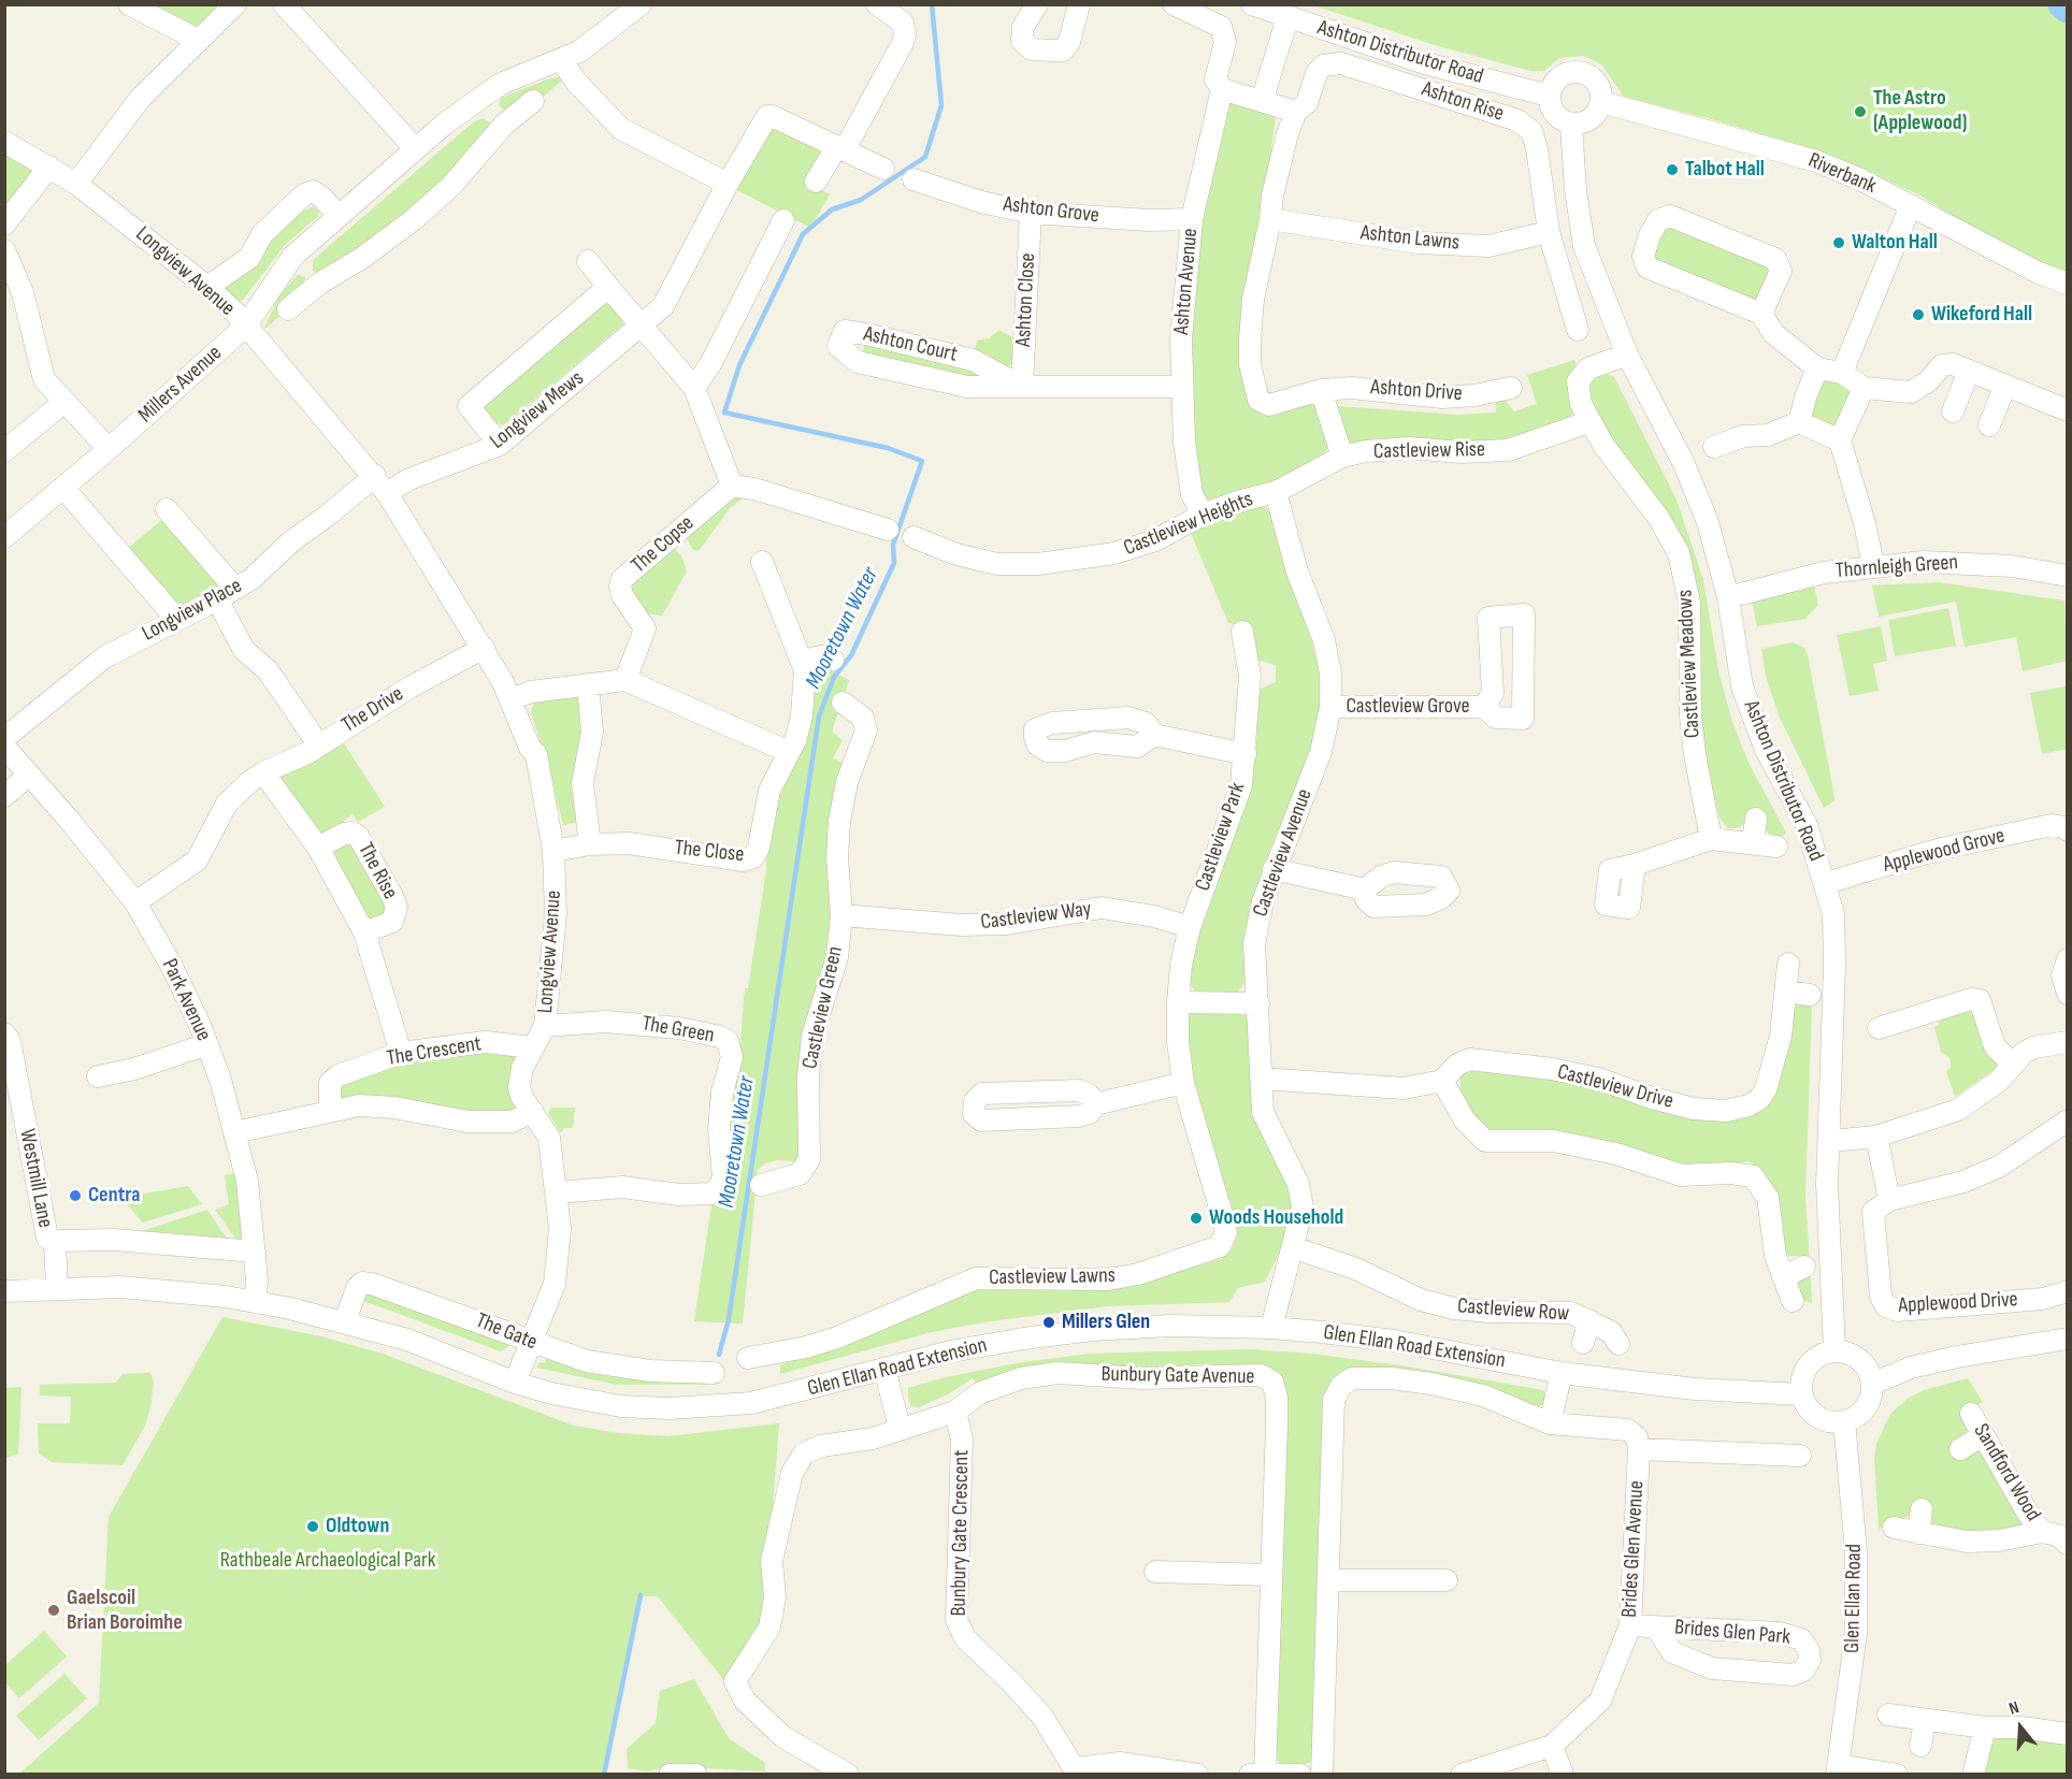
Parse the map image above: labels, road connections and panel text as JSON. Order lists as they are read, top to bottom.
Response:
{
  "streets": {
    "street": [
      "Ashton Distributor Road",
      "Ashton Rise",
      "Riverbank",
      "Ashton Grove",
      "Ashton Lawns",
      "Longview Avenue",
      "Ashton Avenue",
      "Ashton Close",
      "Ashton Court",
      "Millers Avenue",
      "Ashton Drive",
      "Longview Mews",
      "Castleview Rise",
      "Castleview Heights",
      "The Copse",
      "Thornleigh Green",
      "Longview Place",
      "Castleview Meadows",
      "Castleview Grove",
      "The Drive",
      "Castleview Park",
      "Applewood Grove",
      "The Close",
      "Castleview Avenue",
      "The Rise",
      "Castleview Way",
      "Park Avenue",
      "Castleview Green",
      "The Green",
      "The Crescent",
      "Castleview Drive",
      "Westmill Lane",
      "Castleview Lawns",
      "Applewood Drive",
      "Castleview Row",
      "The Gate",
      "Glen Ellan Road Extension",
      "Bunbury Gate Avenue",
      "Sandford Wood",
      "Bunbury Gate Crescent",
      "Brides Glen Avenue",
      "Glen Ellan Road",
      "Brides Glen Park"
    ]
  },
  "crossings": [
    ["Ashton Distributor Road", "Riverbank"],
    ["Ashton Distributor Road", "Thornleigh Green"],
    ["Ashton Distributor Road", "Castleview Meadows"],
    ["Ashton Distributor Road", "Applewood Grove"],
    ["Ashton Distributor Road", "Glen Ellan Road Extension"],
    ["Ashton Distributor Road", "Glen Ellan Road"],
    ["Ashton Rise", "Ashton Lawns"],
    ["Ashton Grove", "Ashton Avenue"],
    ["Ashton Grove", "Ashton Close"],
    ["Longview Avenue", "Millers Avenue"],
    ["Longview Avenue", "Longview Mews"],
    ["Longview Avenue", "Longview Place"],
    ["Longview Avenue", "The Drive"],
    ["Longview Avenue", "The Close"],
    ["Longview Avenue", "The Green"],
    ["Longview Avenue", "The Crescent"],
    ["Longview Avenue", "The Gate"],
    ["Longview Avenue", "Glen Ellan Road Extension"],
    ["Ashton Avenue", "Ashton Court"],
    ["Ashton Avenue", "Castleview Heights"],
    ["Ashton Close", "Ashton Court"],
    ["Longview Mews", "Longview Place"],
    ["Castleview Rise", "Castleview Heights"],
    ["Castleview Rise", "Castleview Meadows"],
    ["Castleview Rise", "Castleview Avenue"],
    ["Castleview Heights", "Castleview Avenue"],
    ["Castleview Grove", "Castleview Avenue"],
    ["The Drive", "The Rise"],
    ["The Drive", "Park Avenue"],
    ["Castleview Park", "Castleview Way"],
    ["Castleview Park", "Castleview Lawns"],
    ["Castleview Avenue", "Castleview Drive"],
    ["Castleview Avenue", "Castleview Row"],
    ["Castleview Avenue", "Glen Ellan Road Extension"],
    ["The Rise", "The Crescent"],
    ["Castleview Way", "Castleview Green"],
    ["Park Avenue", "Glen Ellan Road Extension"],
    ["Westmill Lane", "Glen Ellan Road Extension"],
    ["The Gate", "Glen Ellan Road Extension"],
    ["Glen Ellan Road Extension", "Glen Ellan Road"],
    ["Bunbury Gate Avenue", "Bunbury Gate Crescent"],
    ["Brides Glen Avenue", "Brides Glen Park"]
  ],
  "water": ["Mooretown Water"],
  "parks": ["Rathbeale Archaeological Park"],
  "places": [
    "The Astro (Applewood)",
    "Talbot Hall",
    "Walton Hall",
    "Wikeford Hall",
    "Centra",
    "Woods Household",
    "Millers Glen",
    "Oldtown",
    "Gaelscoil Brian Boroimhe"
  ],
  "north": "top"
}
